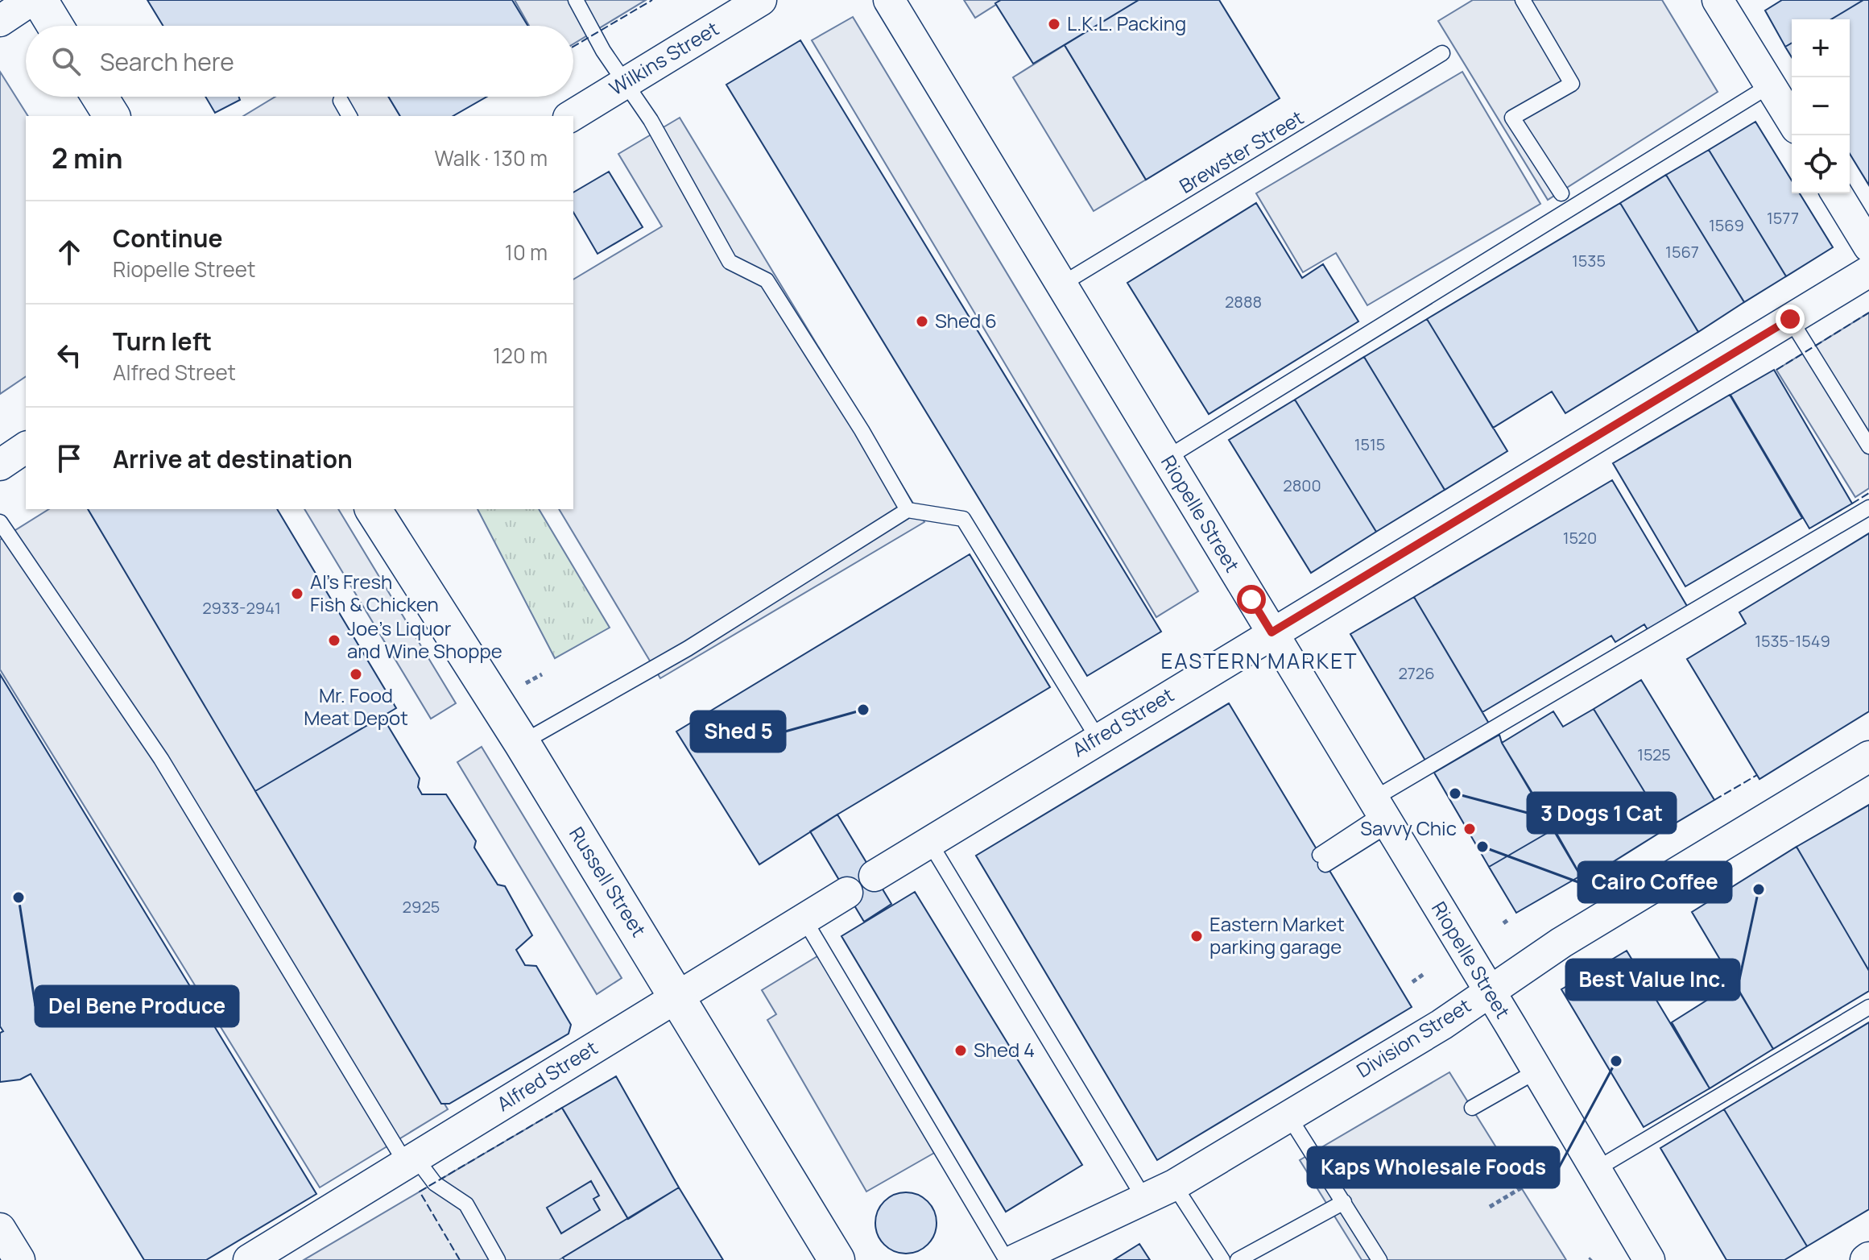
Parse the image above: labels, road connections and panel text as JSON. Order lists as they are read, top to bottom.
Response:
{
  "streets": {
    "street": [
      "Wilkins Street",
      "Riopelle Street",
      "Alfred Street",
      "Russell Street",
      "Division Street"
    ],
    "lane": ["Brewster Street"]
  },
  "crossings": [
    ["Brewster Street", "Riopelle Street"],
    ["Riopelle Street", "Alfred Street"],
    ["Riopelle Street", "Division Street"],
    ["Alfred Street", "Russell Street"]
  ],
  "districts": ["EASTERN MARKET"],
  "places": [
    "L.K.L. Packing",
    "Shed 6",
    "Al's Fresh Fish & Chicken",
    "Joe's Liquor and Wine Shoppe",
    "Mr. Food Meat Depot",
    "Shed 5",
    "3 Dogs 1 Cat",
    "Savvy Chic",
    "Cairo Coffee",
    "Best Value Inc.",
    "Del Bene Produce",
    "Eastern Market parking garage",
    "Shed 4",
    "Kaps Wholesale Foods"
  ],
  "house_numbers": [
    "1577",
    "1569",
    "1567",
    "1535",
    "2888",
    "1515",
    "2800",
    "1520",
    "2933-2941",
    "1535-1549",
    "2726",
    "1525",
    "2925"
  ],
  "page": {
    "map_buttons": ["+", "−"],
    "search": "Search here",
    "heading": ["2 min", "Walk · 130 m"],
    "list": [
      ["Continue", "Riopelle Street", "10 m"],
      ["Turn left", "Alfred Street", "120 m"],
      "Arrive at destination"
    ]
  }
}
